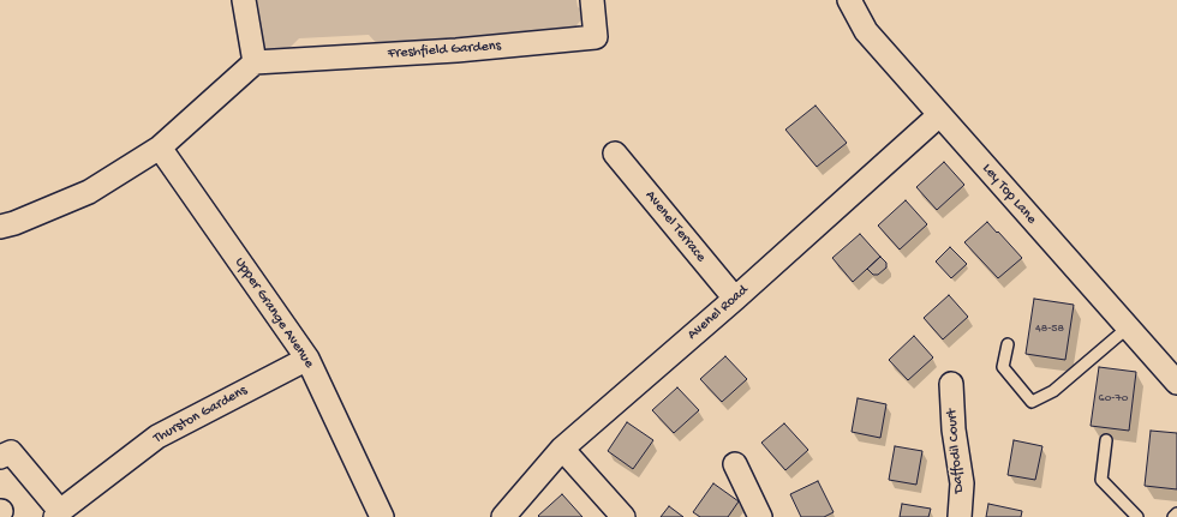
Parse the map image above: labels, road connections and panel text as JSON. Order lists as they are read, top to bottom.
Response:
{
  "streets": {
    "street": [
      "Freshfield Gardens",
      "Ley Top Lane",
      "Avenel Terrace",
      "Upper Grange Avenue",
      "Avenel Road",
      "Thurston Gardens",
      "Daffodil Court"
    ]
  },
  "crossings": [
    ["Ley Top Lane", "Avenel Road"],
    ["Avenel Terrace", "Avenel Road"],
    ["Upper Grange Avenue", "Thurston Gardens"]
  ],
  "house_numbers": ["48-58", "60-70"]
}
